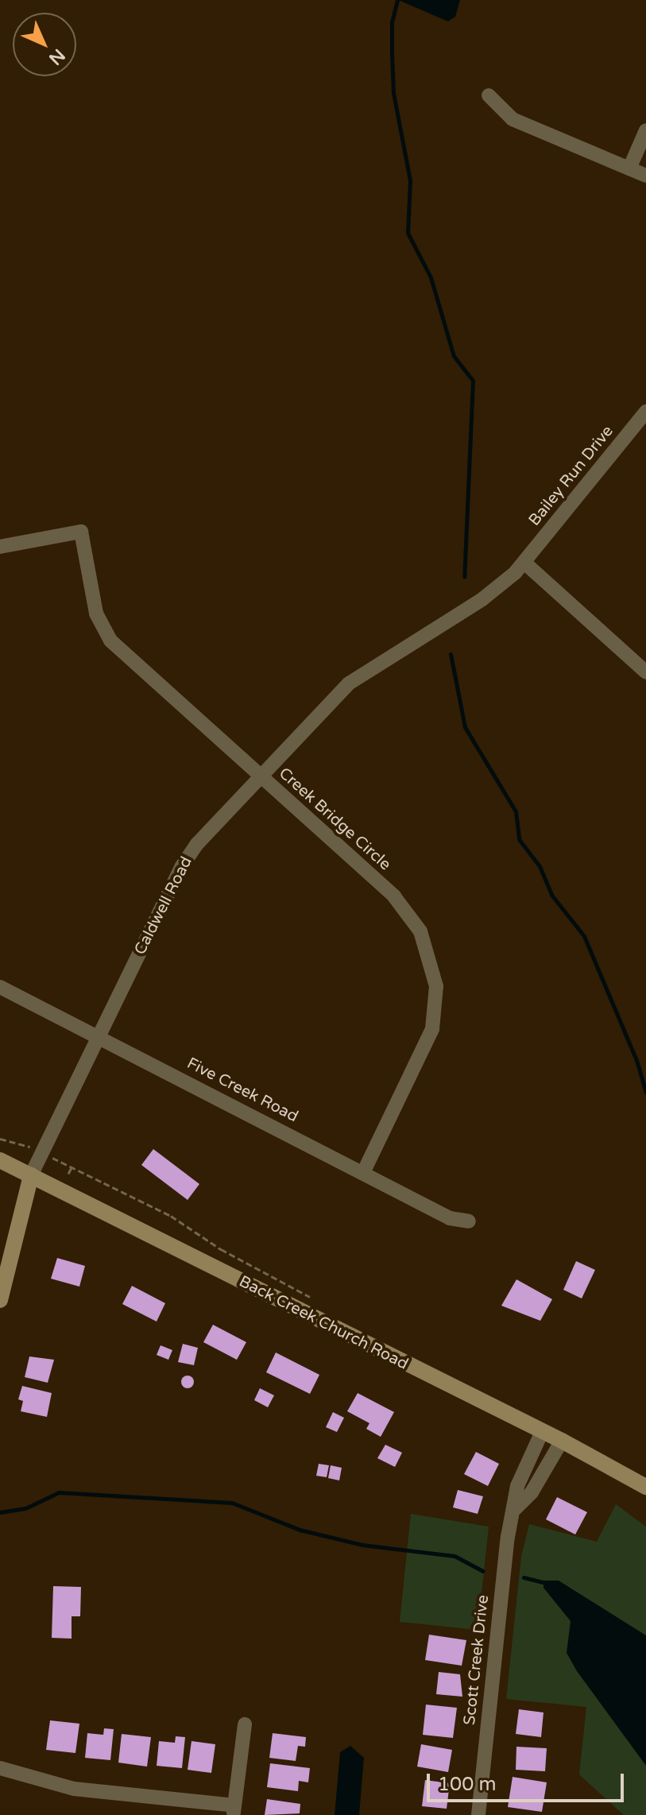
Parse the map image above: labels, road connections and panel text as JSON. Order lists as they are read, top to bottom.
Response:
{
  "streets": {
    "street": [
      "Bailey Run Drive",
      "Creek Bridge Circle",
      "Caldwell Road",
      "Five Creek Road",
      "Back Creek Church Road",
      "Scott Creek Drive"
    ]
  },
  "crossings": [
    ["Bailey Run Drive", "Caldwell Road"],
    ["Creek Bridge Circle", "Caldwell Road"],
    ["Creek Bridge Circle", "Five Creek Road"],
    ["Caldwell Road", "Five Creek Road"],
    ["Caldwell Road", "Back Creek Church Road"],
    ["Back Creek Church Road", "Scott Creek Drive"]
  ],
  "scale_bar": "100 m",
  "north": "bottom right"
}
